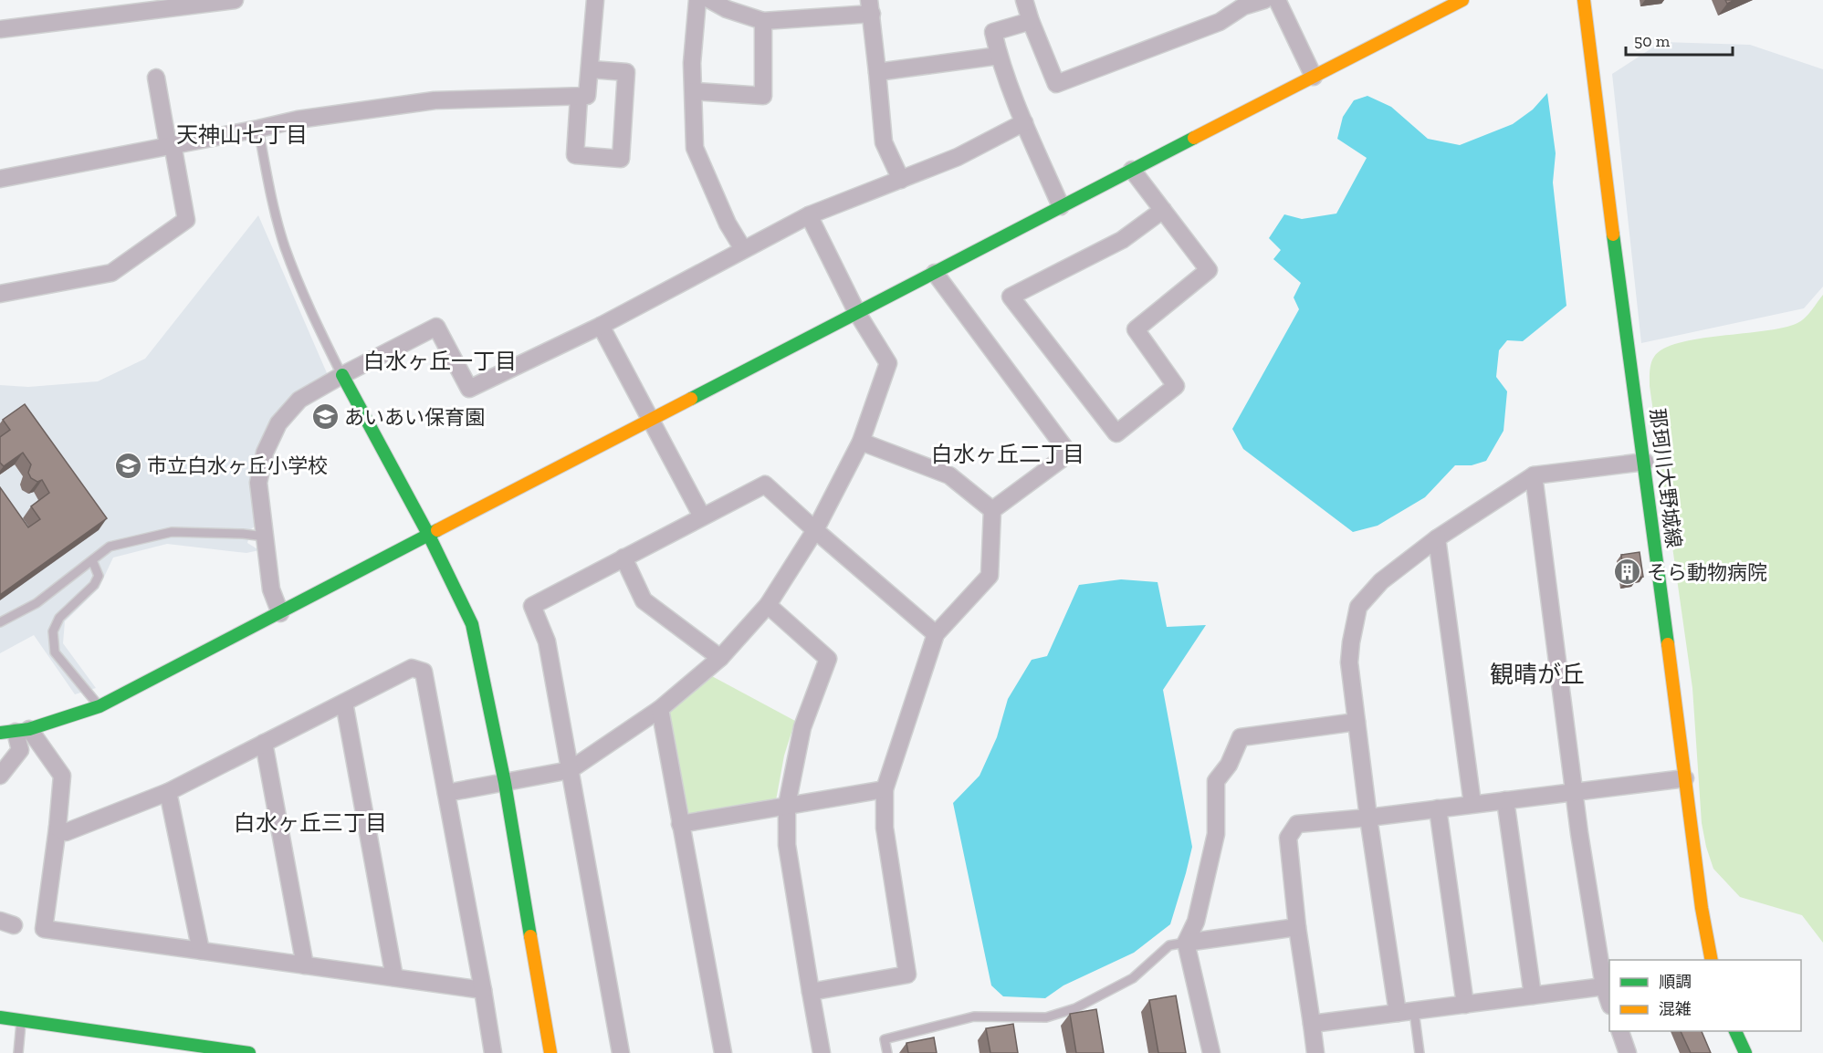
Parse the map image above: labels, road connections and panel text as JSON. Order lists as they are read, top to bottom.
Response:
{
  "streets": {
    "street": ["那珂川大野城線"]
  },
  "districts": [
    "天神山七丁目",
    "白水ヶ丘一丁目",
    "白水ヶ丘二丁目",
    "観晴が丘",
    "白水ヶ丘三丁目"
  ],
  "places": {
    "school or university": ["あいあい保育園", "市立白水ヶ丘小学校"],
    "building": ["そら動物病院"]
  },
  "legend": ["順調", "混雑"],
  "scale_bar": "50 m"
}
